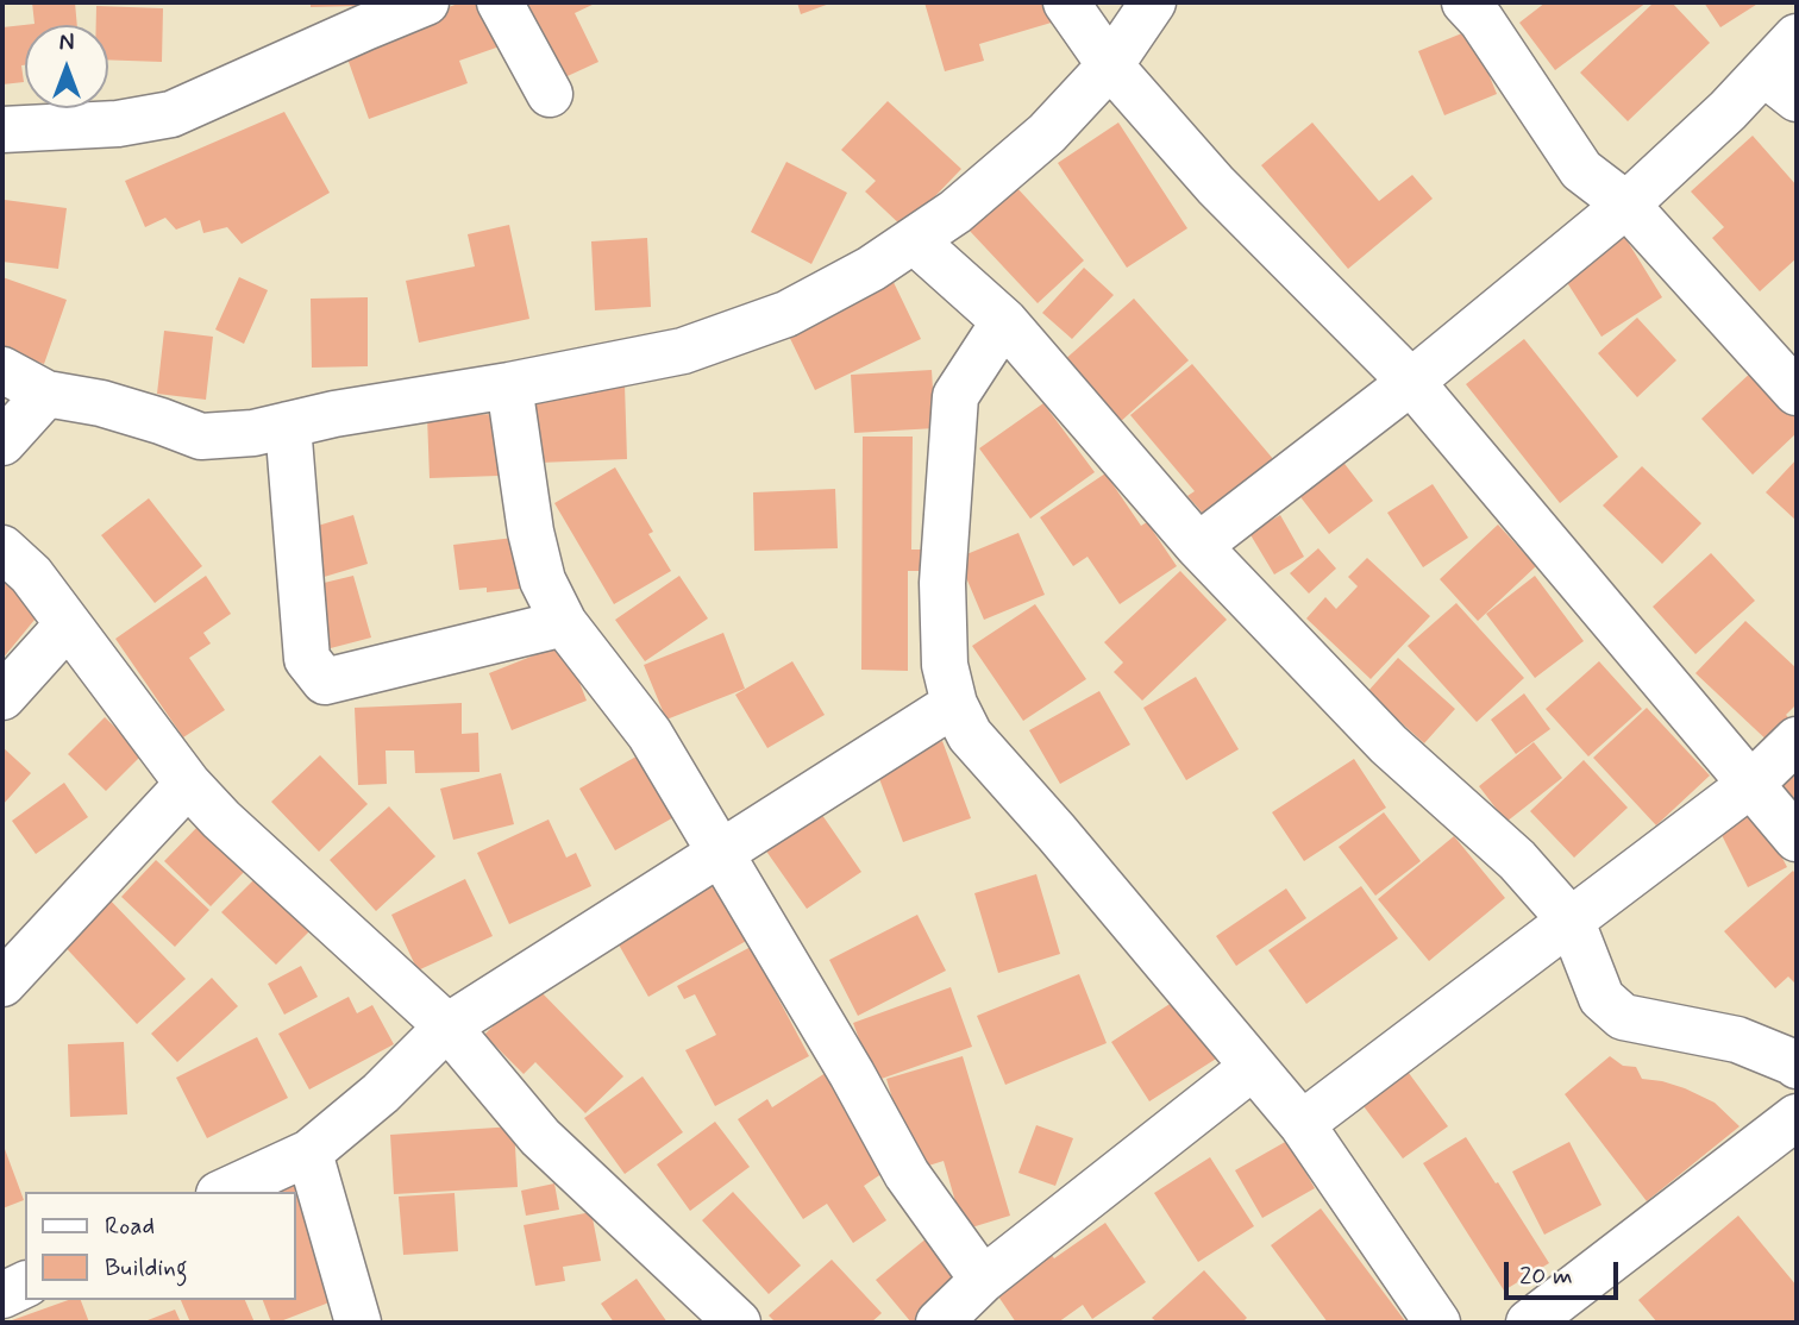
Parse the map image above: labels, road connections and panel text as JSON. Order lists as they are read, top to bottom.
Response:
{
  "legend": ["Road", "Building"],
  "scale_bar": "20 m",
  "north": "top"
}
